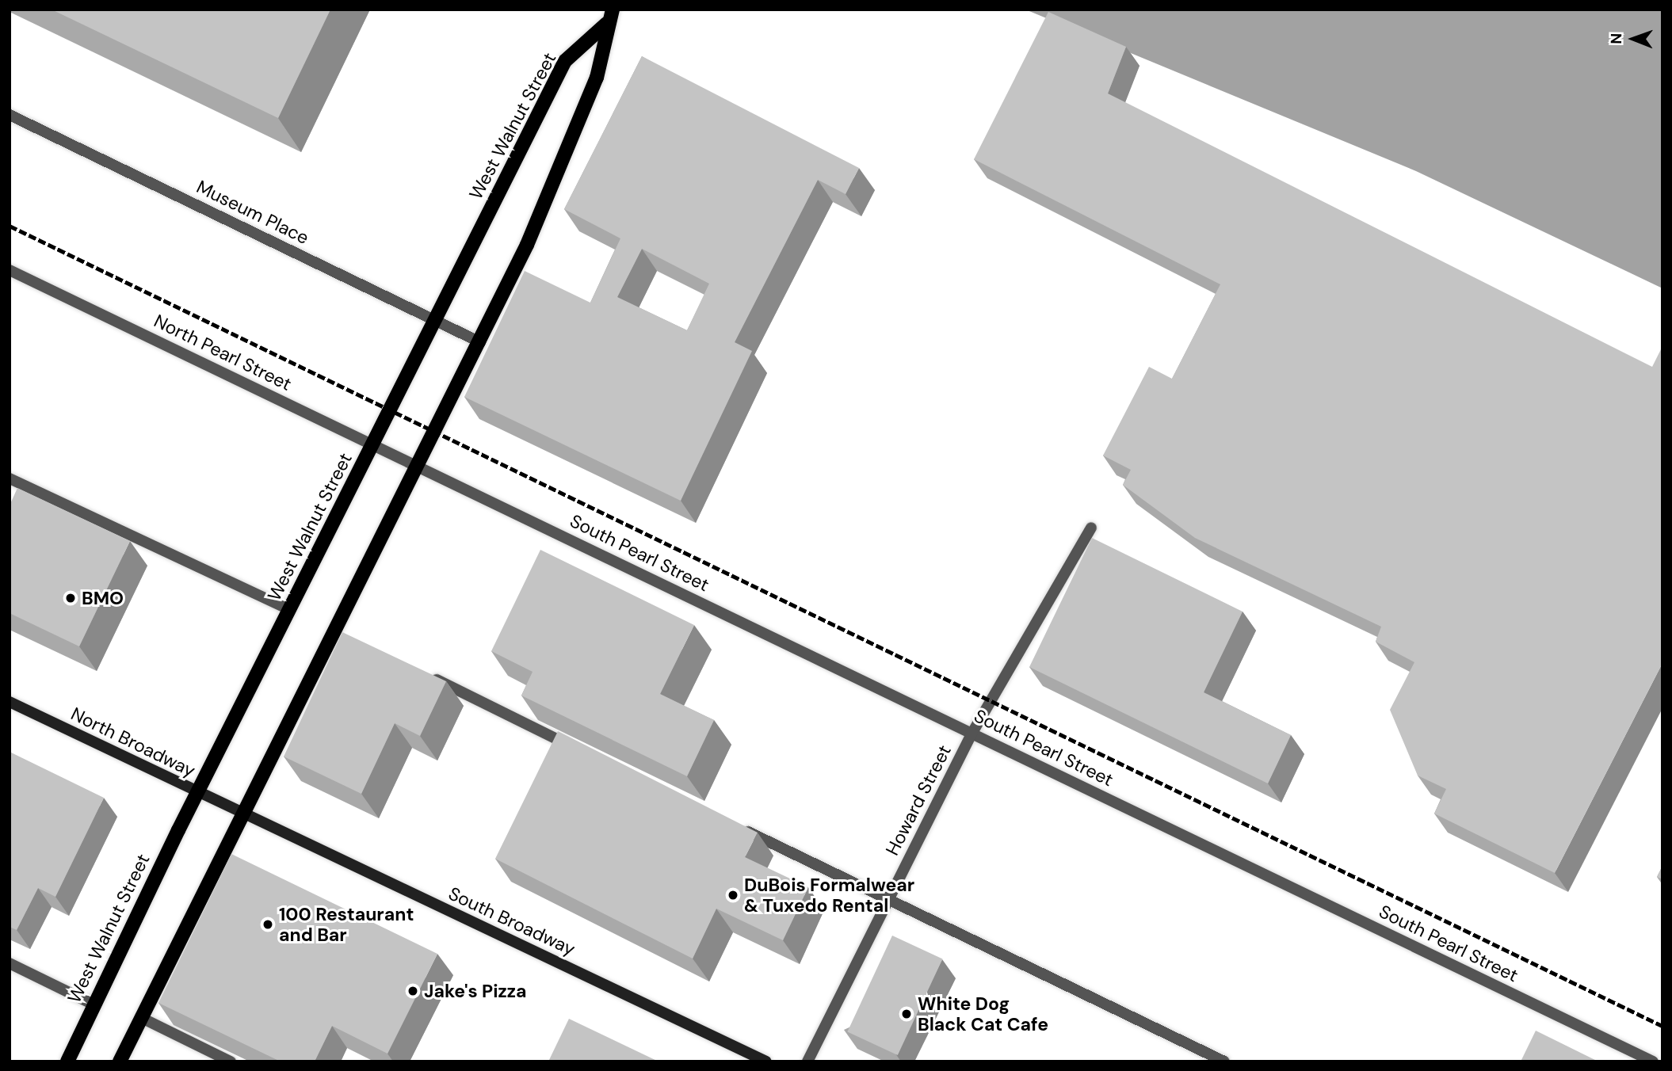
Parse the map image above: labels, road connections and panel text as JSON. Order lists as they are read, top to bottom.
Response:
{
  "streets": {
    "main road": ["West Walnut Street"],
    "street": [
      "Museum Place",
      "North Pearl Street",
      "South Pearl Street",
      "North Broadway",
      "Howard Street",
      "South Broadway"
    ]
  },
  "crossings": [
    ["West Walnut Street", "Museum Place"],
    ["West Walnut Street", "North Pearl Street"],
    ["West Walnut Street", "South Pearl Street"],
    ["West Walnut Street", "North Broadway"],
    ["West Walnut Street", "South Broadway"],
    ["North Pearl Street", "South Pearl Street"],
    ["South Pearl Street", "Howard Street"],
    ["North Broadway", "South Broadway"]
  ],
  "places": [
    "BMO",
    "DuBois Formalwear & Tuxedo Rental",
    "100 Restaurant and Bar",
    "Jake's Pizza",
    "White Dog Black Cat Cafe"
  ],
  "north": "left"
}
